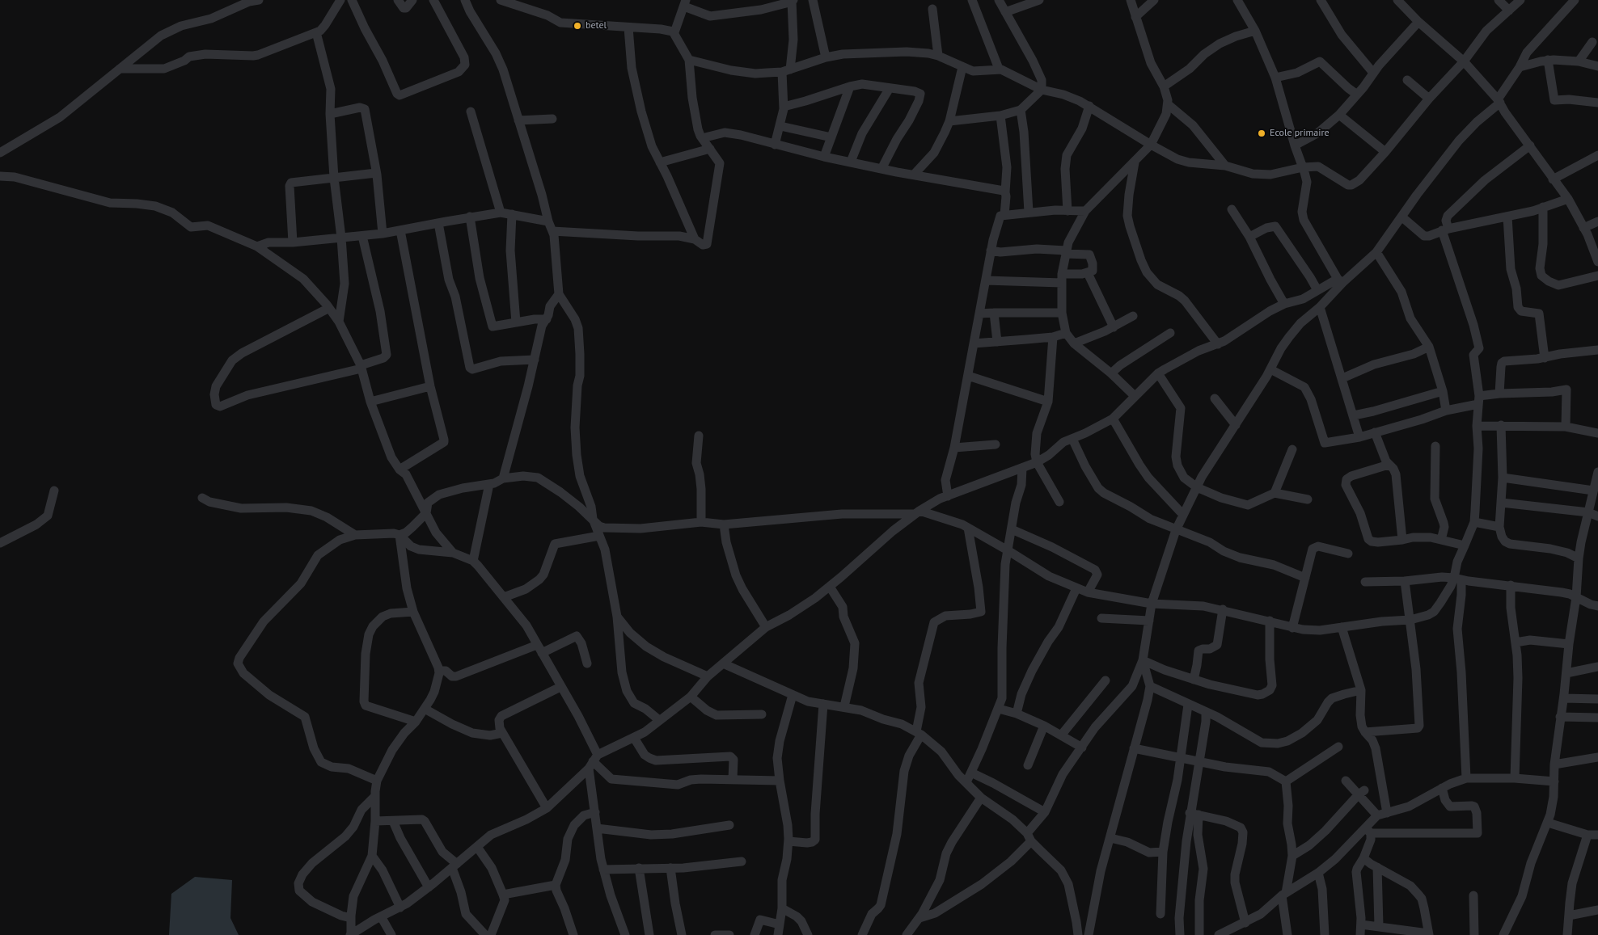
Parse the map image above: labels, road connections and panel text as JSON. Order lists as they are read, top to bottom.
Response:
{
  "places": ["betel", "Ecole primaire"]
}
